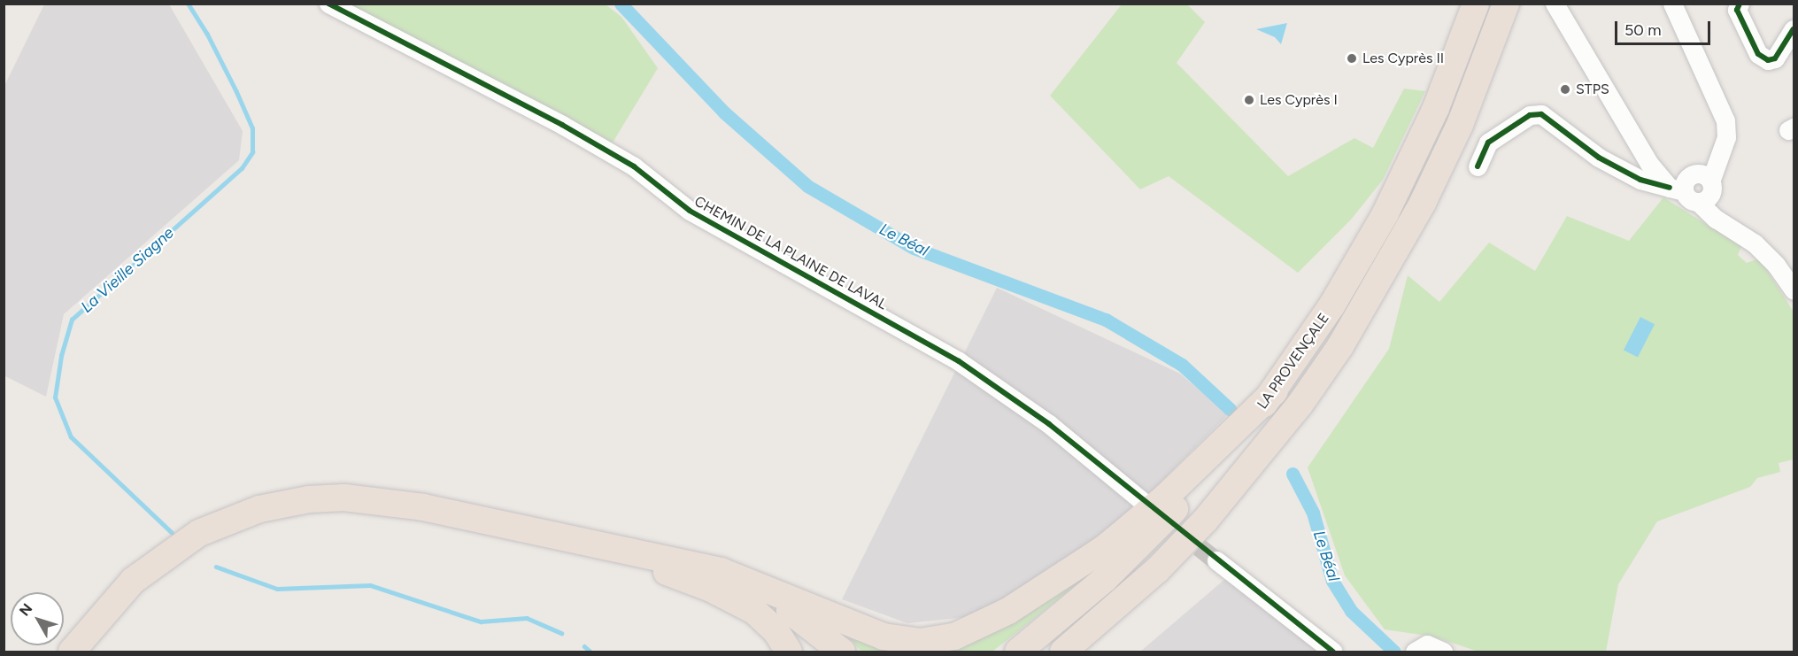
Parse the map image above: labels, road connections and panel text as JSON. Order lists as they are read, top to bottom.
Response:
{
  "streets": {
    "highway": ["LA PROVENÇALE"],
    "street": ["CHEMIN DE LA PLAINE DE LAVAL"]
  },
  "water": ["Le Béal", "La Vieille Siagne"],
  "places": ["Les Cyprès II", "STPS", "Les Cyprès I"],
  "scale_bar": "50 m",
  "north": "top left"
}
